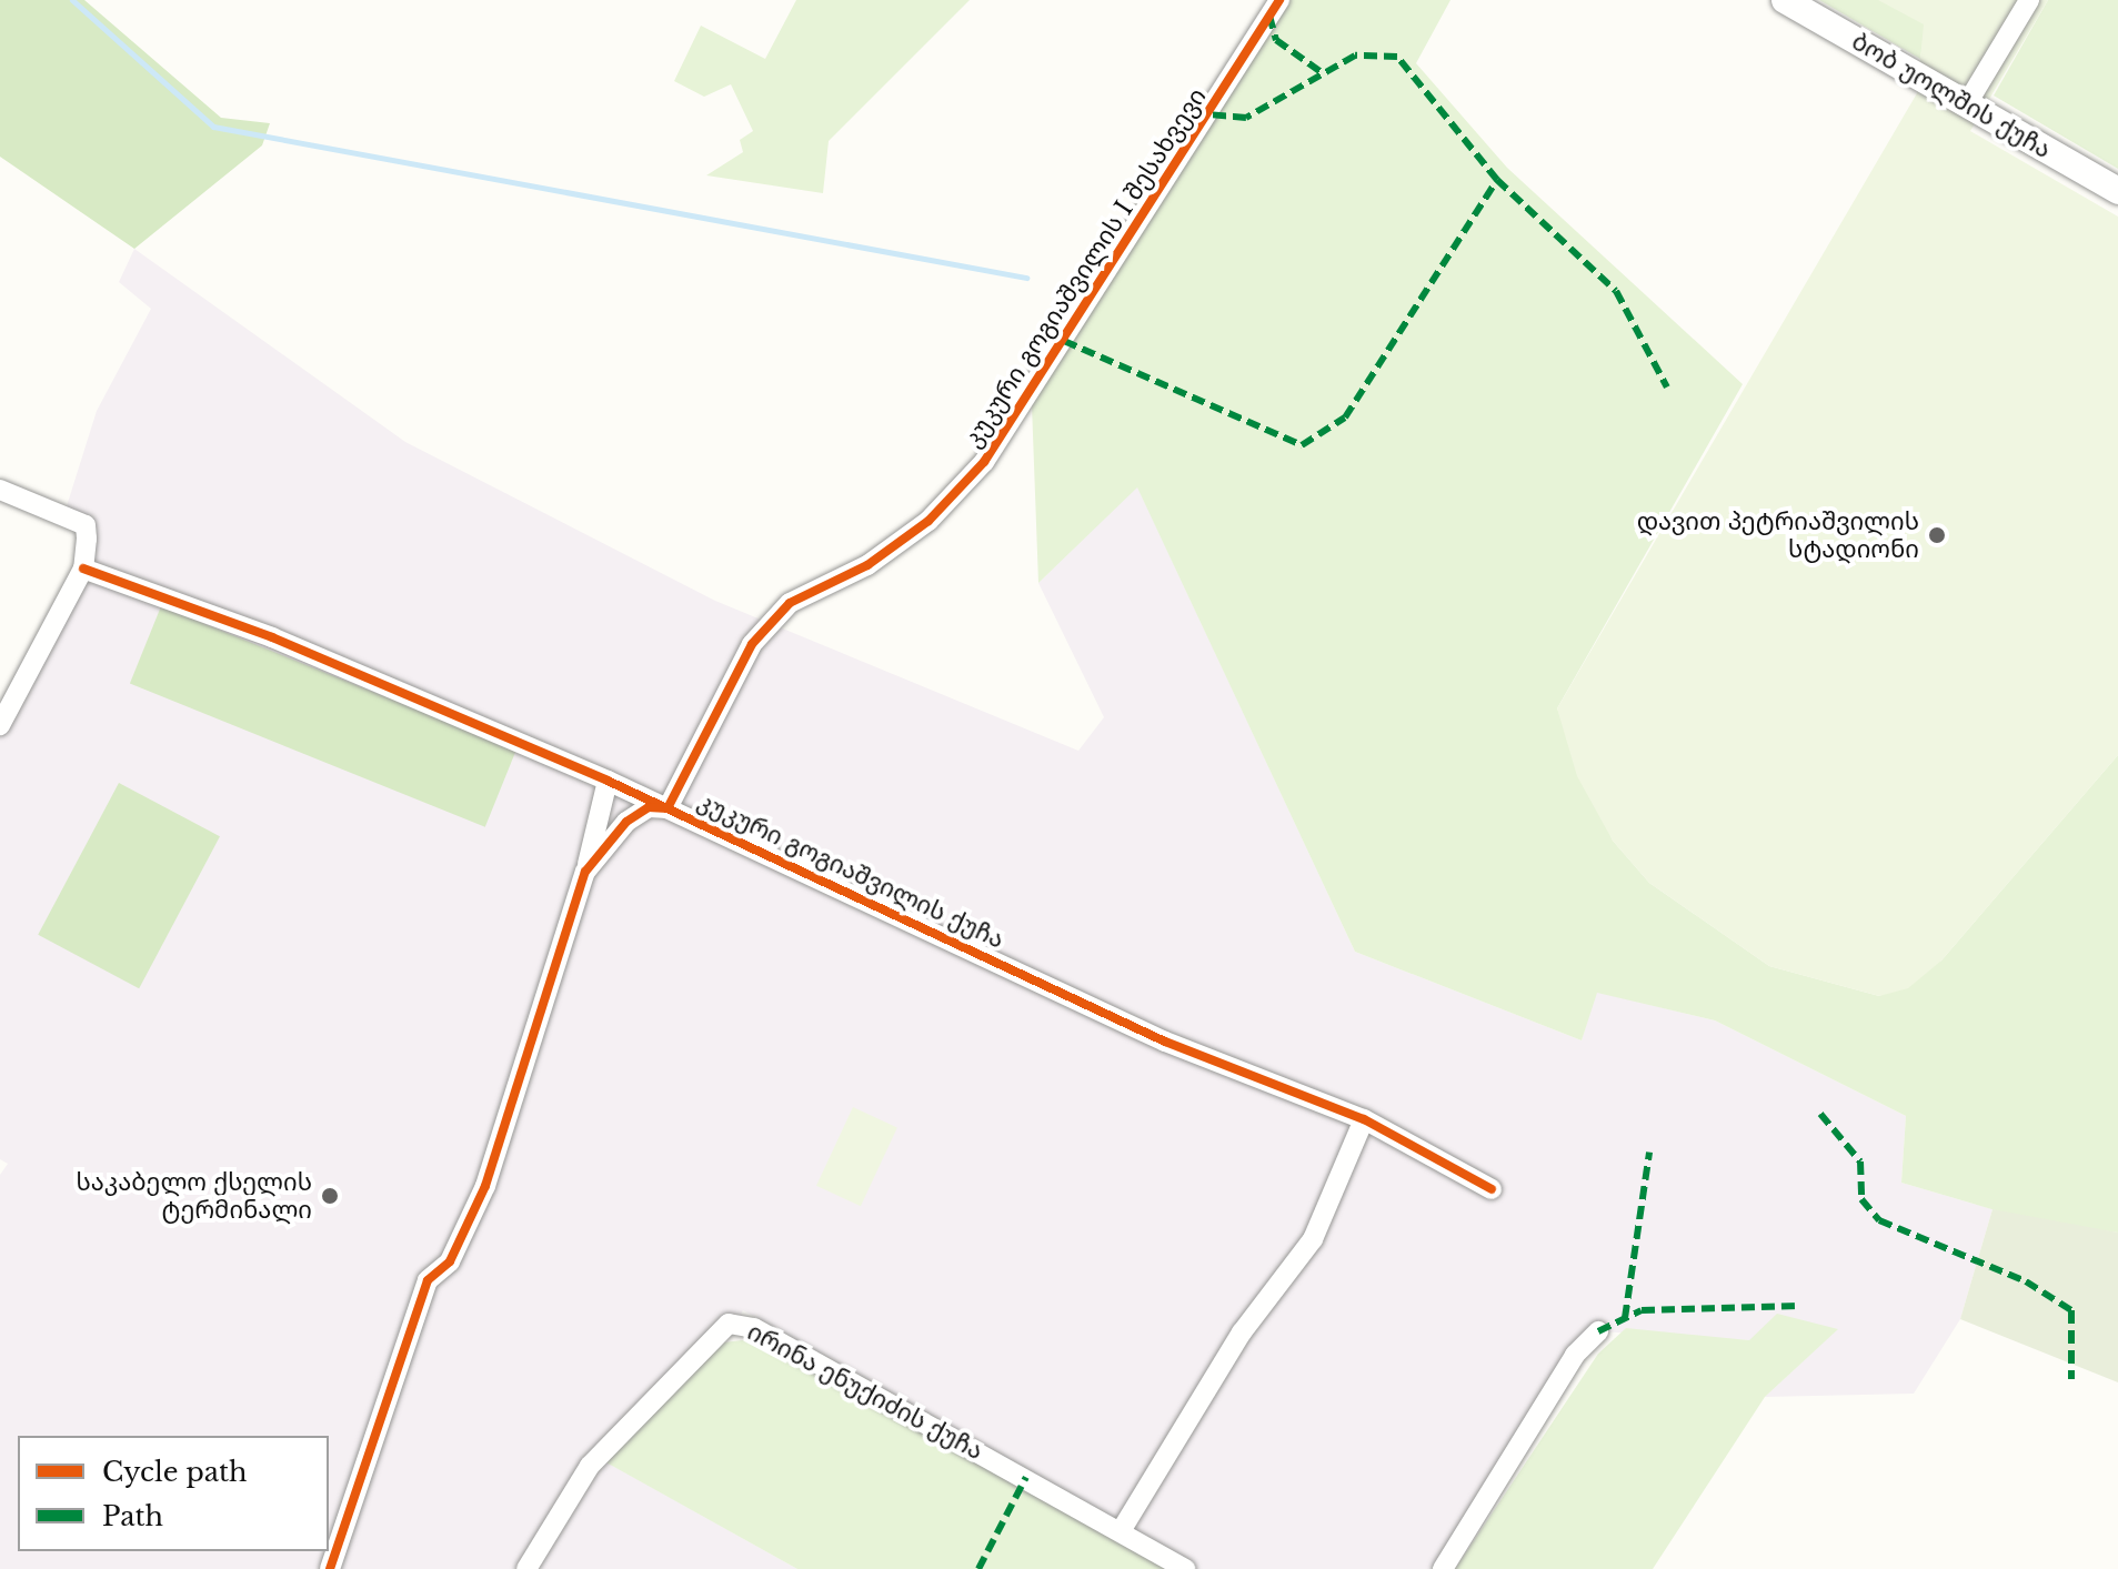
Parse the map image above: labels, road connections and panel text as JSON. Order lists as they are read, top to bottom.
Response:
{
  "streets": {
    "street": [
      "ბობ უოლშის ქუჩა",
      "კუკური გოგიაშვილის I შესახვევი",
      "კუკური გოგიაშვილის ქუჩა",
      "ირინა ენუქიძის ქუჩა"
    ]
  },
  "crossings": [
    ["კუკური გოგიაშვილის I შესახვევი", "კუკური გოგიაშვილის ქუჩა"]
  ],
  "places": ["დავით პეტრიაშვილის სტადიონი", "საკაბელო ქსელის ტერმინალი"],
  "legend": ["Cycle path", "Path"]
}
